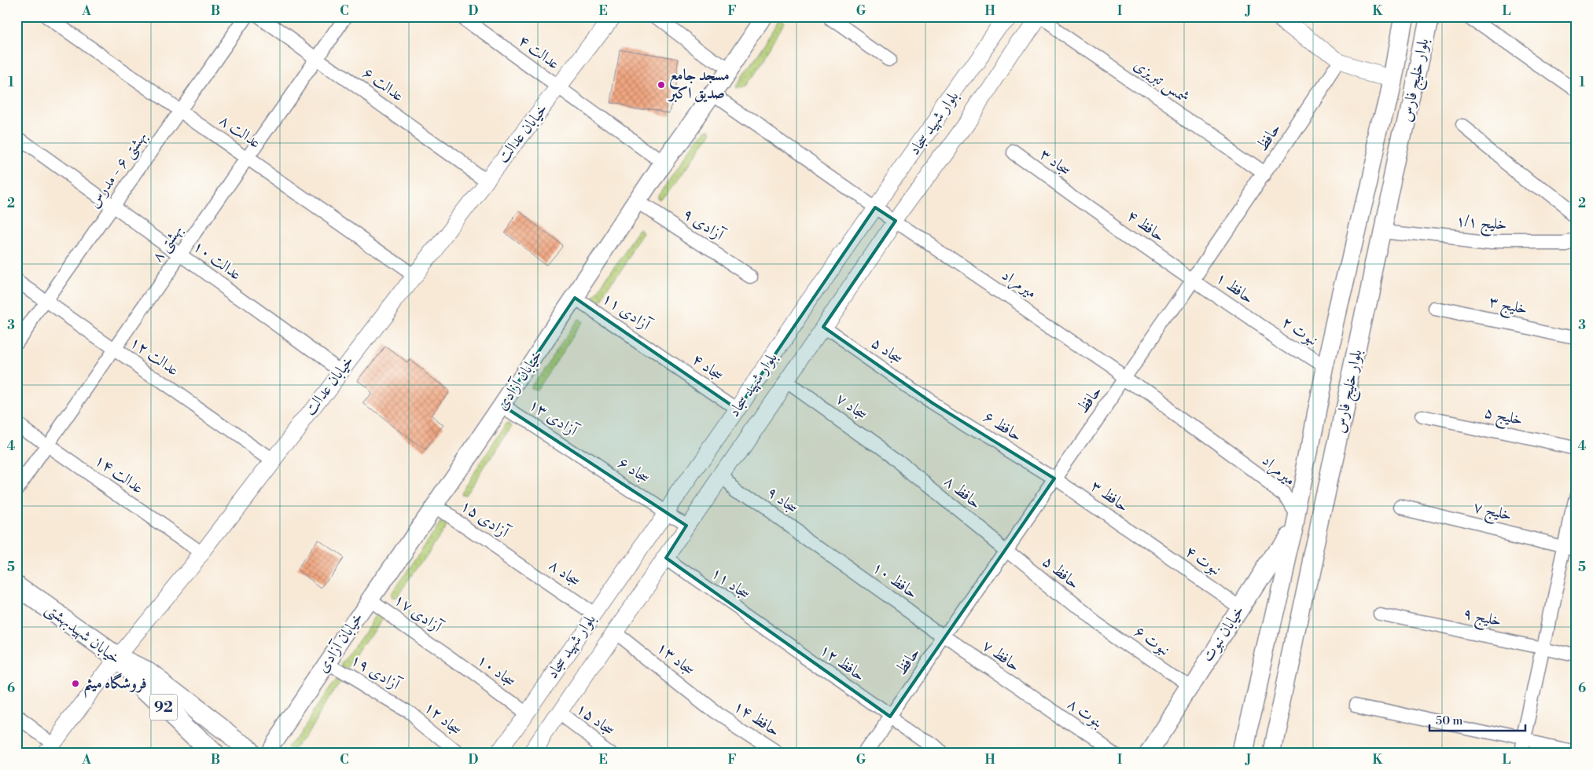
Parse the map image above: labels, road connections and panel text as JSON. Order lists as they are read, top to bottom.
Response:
{
  "streets": {
    "main road": [
      "بلوار خلیج فارس",
      "خیابان آزادی",
      "خیابان شهیدبهشتی",
      "خیابان نبوت",
      "92"
    ],
    "street": [
      "عدالت ۴",
      "شمس تبریزی",
      "عدالت ۶",
      "بلوار شهید سجاد",
      "عدالت ۸",
      "خیابان عدالت",
      "حافظ",
      "سجاد ۳",
      "بهشتی ۶ - مدرس",
      "خلیج ۱/۱",
      "آزادی ۹",
      "حافظ ۴",
      "بهشتی ۸",
      "عدالت ۱۰",
      "میرمراد",
      "حافظ ۱",
      "خلیج ۳",
      "آزادی ۱۱",
      "نبوت ۲",
      "سجاد ۵",
      "عدالت ۱۲",
      "سجاد ۴",
      "سجاد ۷",
      "خلیج ۵",
      "آزادی ۱۳",
      "حافظ ۶",
      "سجاد ۶",
      "عدالت ۱۴",
      "حافظ ۸",
      "حافظ ۳",
      "سجاد ۹",
      "خلیج ۷",
      "آزادی ۱۵",
      "نبوت ۴",
      "حافظ ۵",
      "سجاد ۸",
      "حافظ ۱۰",
      "سجاد ۱۱",
      "آزادی ۱۷",
      "خلیج ۹",
      "نبوت ۶",
      "حافظ ۷",
      "سجاد ۱۳",
      "حافظ ۱۲",
      "سجاد ۱۰",
      "آزادی ۱۹",
      "بنوت ۸",
      "سجاد ۱۲",
      "حافظ ۱۴",
      "سجاد ۱۵"
    ]
  },
  "crossings": [
    ["عدالت ۴", "خیابان عدالت"],
    ["عدالت ۴", "خیابان آزادی"],
    ["بلوار خلیج فارس", "خلیج ۱/۱"],
    ["شمس تبریزی", "بلوار شهید سجاد"],
    ["شمس تبریزی", "حافظ"],
    ["عدالت ۶", "خیابان عدالت"],
    ["عدالت ۶", "بهشتی ۸"],
    ["بلوار شهید سجاد", "میرمراد"],
    ["بلوار شهید سجاد", "سجاد ۵"],
    ["بلوار شهید سجاد", "سجاد ۴"],
    ["بلوار شهید سجاد", "سجاد ۷"],
    ["بلوار شهید سجاد", "سجاد ۶"],
    ["بلوار شهید سجاد", "سجاد ۹"],
    ["بلوار شهید سجاد", "سجاد ۸"],
    ["بلوار شهید سجاد", "سجاد ۱۱"],
    ["بلوار شهید سجاد", "سجاد ۱۳"],
    ["بلوار شهید سجاد", "سجاد ۱۰"],
    ["بلوار شهید سجاد", "سجاد ۱۵"],
    ["عدالت ۸", "خیابان عدالت"],
    ["عدالت ۸", "بهشتی ۶ - مدرس"],
    ["عدالت ۸", "بهشتی ۸"],
    ["خیابان عدالت", "عدالت ۱۰"],
    ["خیابان عدالت", "عدالت ۱۲"],
    ["خیابان عدالت", "عدالت ۱۴"],
    ["خیابان عدالت", "خیابان شهیدبهشتی"],
    ["حافظ", "حافظ ۴"],
    ["حافظ", "میرمراد"],
    ["حافظ", "حافظ ۱"],
    ["حافظ", "حافظ ۶"],
    ["حافظ", "حافظ ۸"],
    ["حافظ", "حافظ ۳"],
    ["حافظ", "حافظ ۵"],
    ["حافظ", "حافظ ۱۰"],
    ["حافظ", "حافظ ۷"],
    ["حافظ", "حافظ ۱۲"],
    ["سجاد ۳", "حافظ ۴"],
    ["بهشتی ۶ - مدرس", "عدالت ۱۰"],
    ["بهشتی ۶ - مدرس", "عدالت ۱۲"],
    ["آزادی ۹", "خیابان آزادی"],
    ["حافظ ۴", "حافظ ۱"],
    ["بهشتی ۸", "عدالت ۱۰"],
    ["بهشتی ۸", "عدالت ۱۲"],
    ["بهشتی ۸", "عدالت ۱۴"],
    ["میرمراد", "خیابان آزادی"],
    ["میرمراد", "خیابان نبوت"],
    ["حافظ ۱", "نبوت ۲"],
    ["آزادی ۱۱", "سجاد ۴"],
    ["آزادی ۱۱", "خیابان آزادی"],
    ["سجاد ۵", "حافظ ۶"],
    ["خیابان آزادی", "آزادی ۱۳"],
    ["خیابان آزادی", "آزادی ۱۵"],
    ["خیابان آزادی", "آزادی ۱۷"],
    ["خیابان آزادی", "آزادی ۱۹"],
    ["سجاد ۷", "حافظ ۸"],
    ["آزادی ۱۳", "سجاد ۶"],
    ["حافظ ۶", "حافظ ۳"],
    ["حافظ ۸", "حافظ ۵"],
    ["حافظ ۳", "نبوت ۴"],
    ["سجاد ۹", "حافظ ۱۰"],
    ["آزادی ۱۵", "سجاد ۸"],
    ["نبوت ۴", "خیابان نبوت"],
    ["حافظ ۵", "نبوت ۶"],
    ["حافظ ۱۰", "حافظ ۷"],
    ["سجاد ۱۱", "حافظ ۱۲"],
    ["آزادی ۱۷", "سجاد ۱۰"],
    ["خیابان نبوت", "نبوت ۶"],
    ["حافظ ۷", "بنوت ۸"],
    ["سجاد ۱۳", "حافظ ۱۴"],
    ["آزادی ۱۹", "سجاد ۱۲"]
  ],
  "places": ["مسجد جامع صدیق اکبر", "فروشگاه میثم"],
  "scale_bar": "50 m",
  "grid": {
    "columns": [
      "A",
      "B",
      "C",
      "D",
      "E",
      "F",
      "G",
      "H",
      "I",
      "J",
      "K",
      "L"
    ],
    "rows": [
      "1",
      "2",
      "3",
      "4",
      "5",
      "6"
    ]
  }
}
